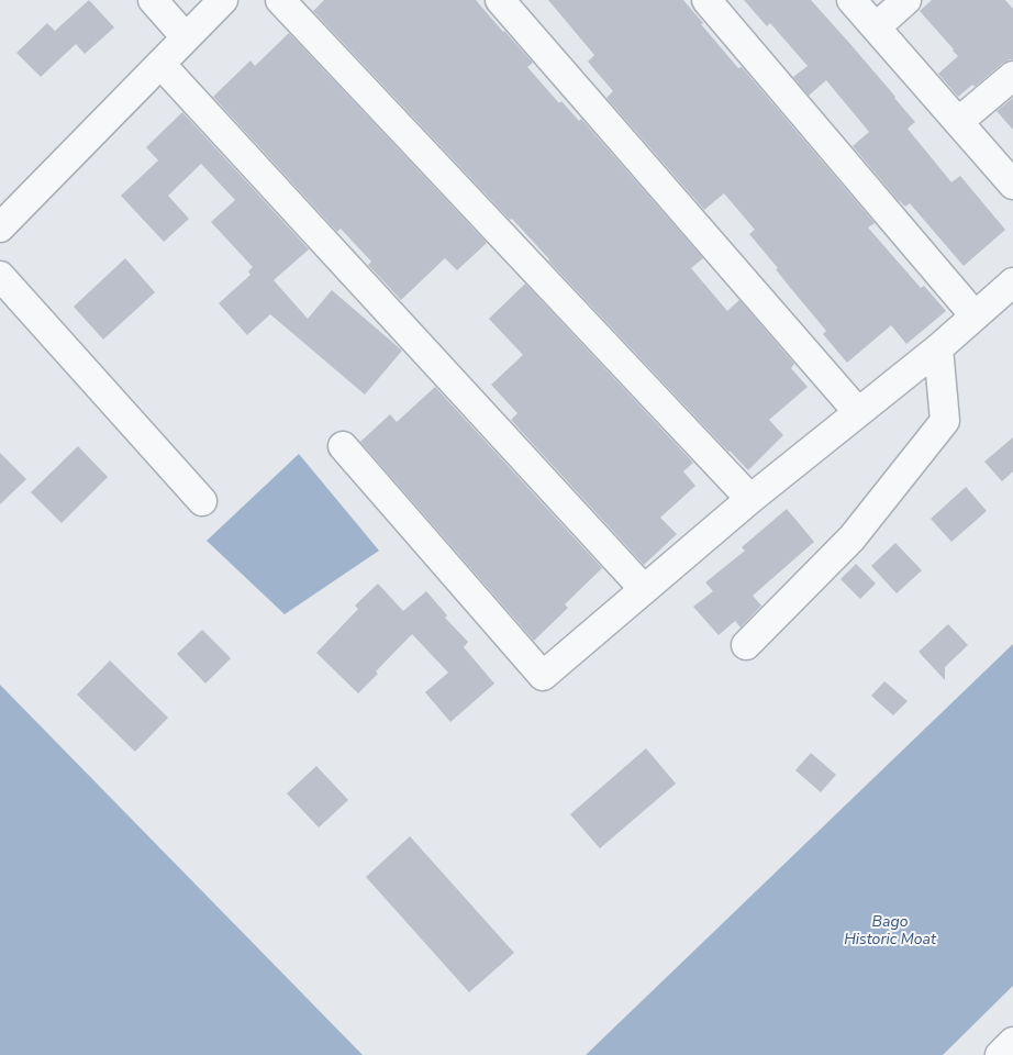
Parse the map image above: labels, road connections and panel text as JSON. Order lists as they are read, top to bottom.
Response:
{
  "water": ["Bago Historic Moat"]
}
